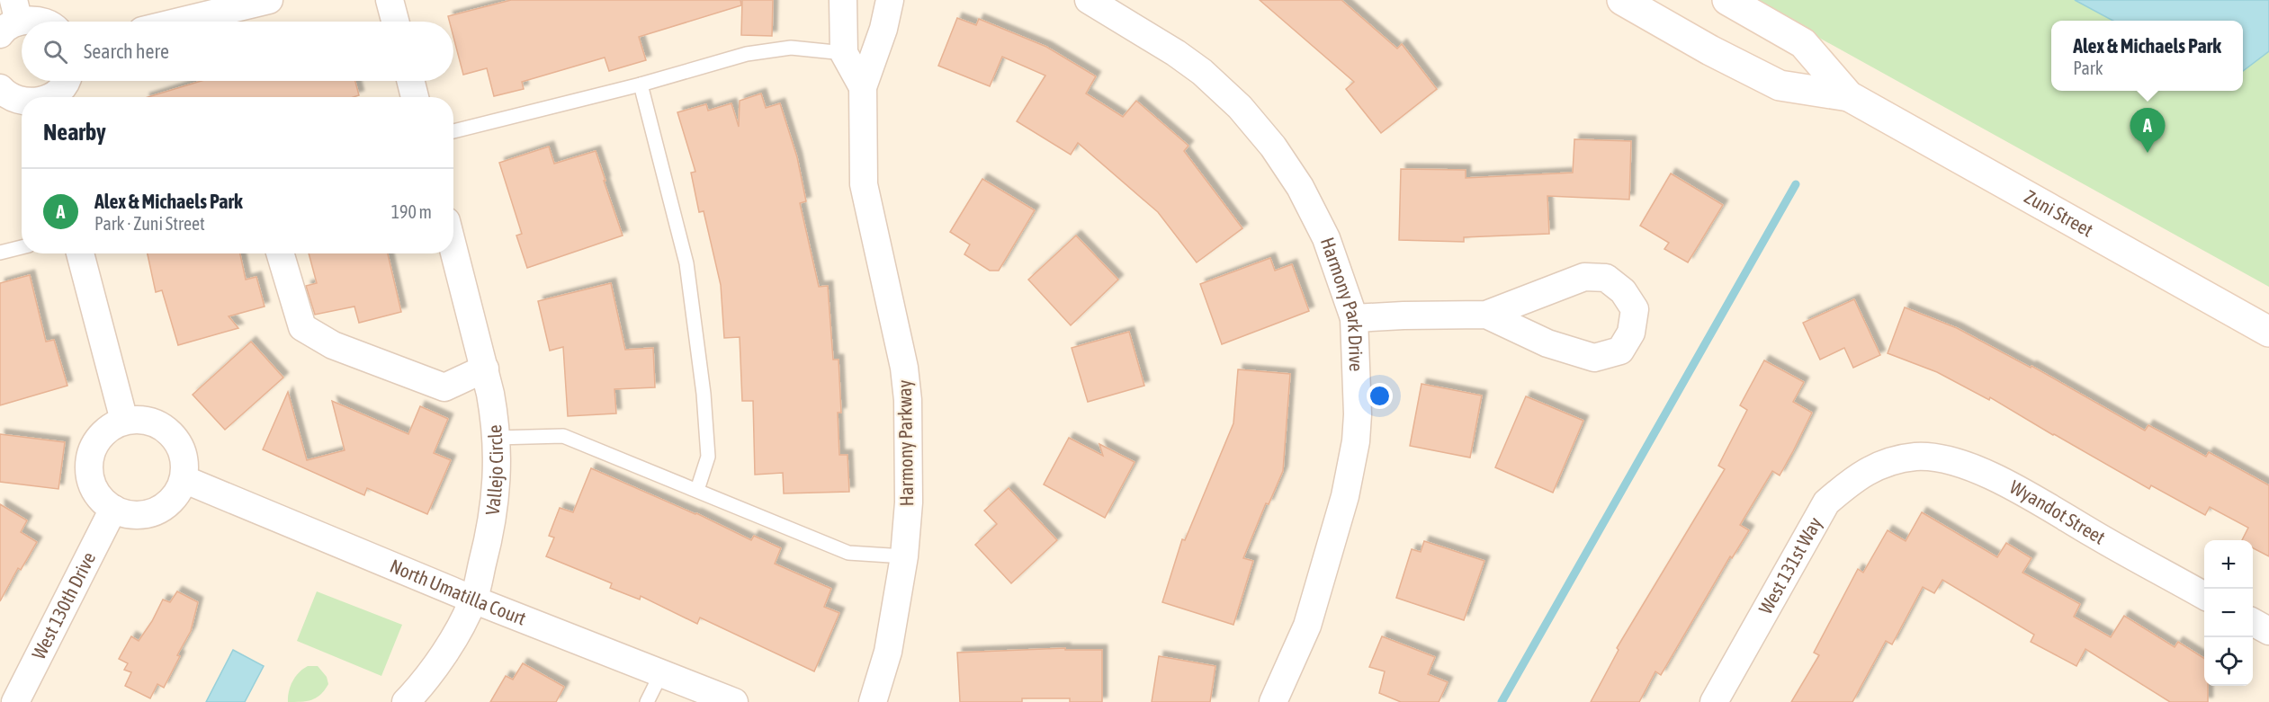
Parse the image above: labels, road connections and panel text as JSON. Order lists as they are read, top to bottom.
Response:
{
  "streets": {
    "main road": ["Zuni Street"],
    "street": [
      "Harmony Park Drive",
      "Harmony Parkway",
      "Vallejo Circle",
      "Wyandot Street",
      "West 131st Way",
      "North Umatilla Court",
      "West 130th Drive"
    ]
  },
  "crossings": [
    ["Vallejo Circle", "North Umatilla Court"],
    ["Wyandot Street", "West 131st Way"],
    ["North Umatilla Court", "West 130th Drive"]
  ],
  "page": {
    "popup": ["Alex & Michaels Park", "Park"],
    "search": "Search here",
    "heading": "Nearby",
    "pins": "A",
    "list": [
      {
        "mark": "A",
        "name": "Alex & Michaels Park",
        "note": "Park · Zuni Street",
        "value": "190 m"
      }
    ],
    "map_buttons": ["+", "−"]
  }
}
